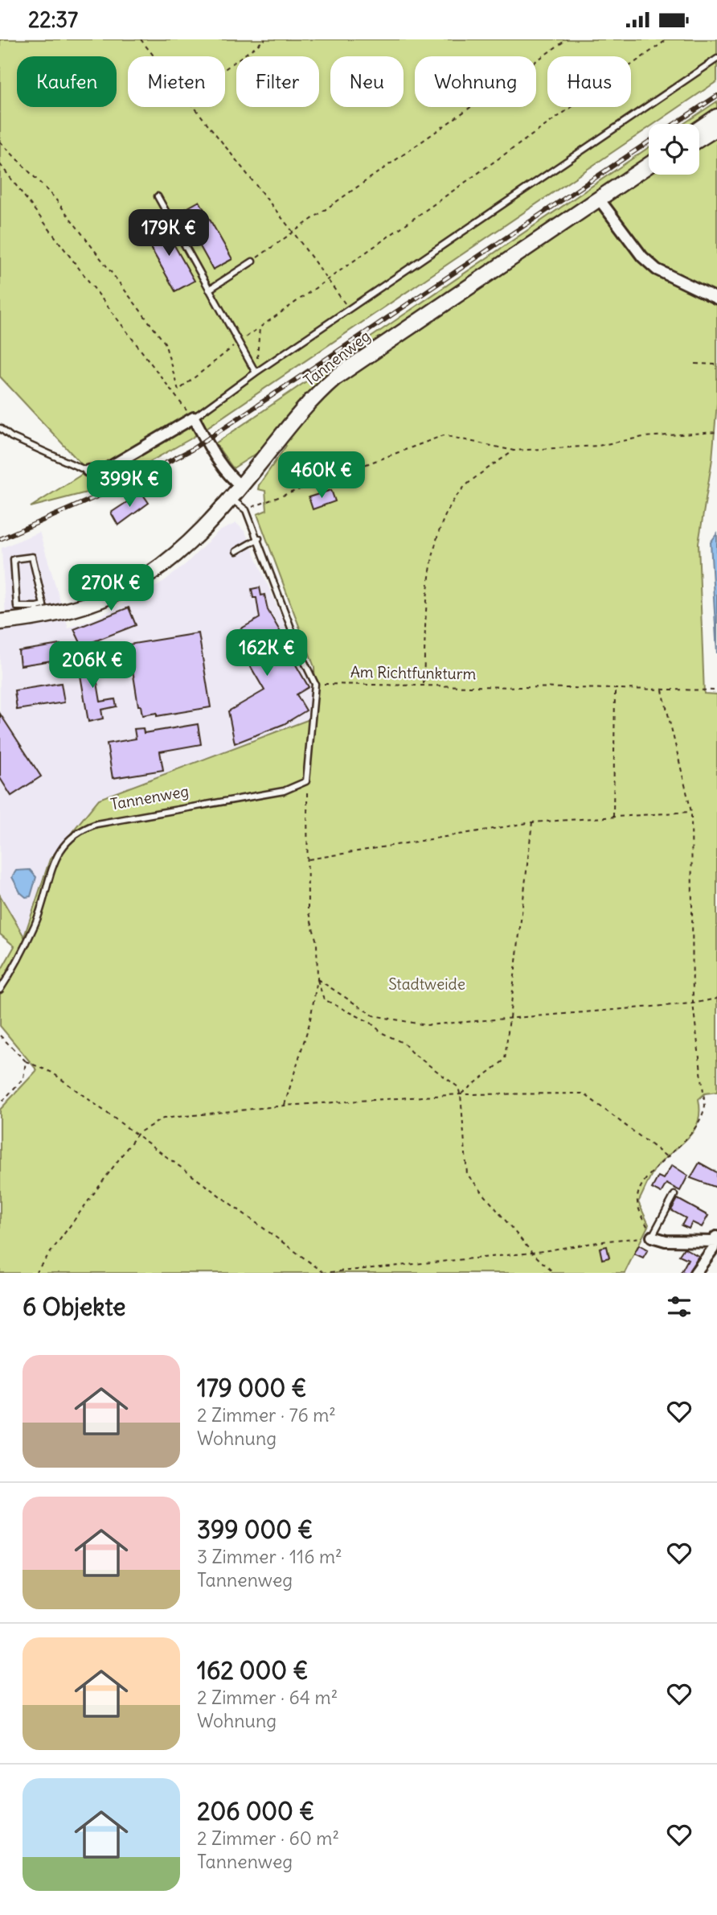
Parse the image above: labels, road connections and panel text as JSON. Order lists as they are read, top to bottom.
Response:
{
  "streets": {
    "street": ["Tannenweg"],
    "path": ["Am Richtfunkturm"]
  },
  "parks": ["Stadtweide"],
  "page": {
    "status": "22:37",
    "chip": [
      "Kaufen",
      "Mieten",
      "Filter",
      "Neu",
      "Wohnung",
      "Haus"
    ],
    "price": [
      "179K €",
      "460K €",
      "399K €",
      "270K €",
      "162K €",
      "206K €"
    ],
    "heading": "6 Objekte",
    "list": [
      {
        "name": "179 000 €",
        "note": "2 Zimmer · 76 m² · Wohnung"
      },
      {
        "name": "399 000 €",
        "note": "3 Zimmer · 116 m² · Tannenweg"
      },
      {
        "name": "162 000 €",
        "note": "2 Zimmer · 64 m² · Wohnung"
      },
      {
        "name": "206 000 €",
        "note": "2 Zimmer · 60 m² · Tannenweg"
      }
    ]
  }
}
